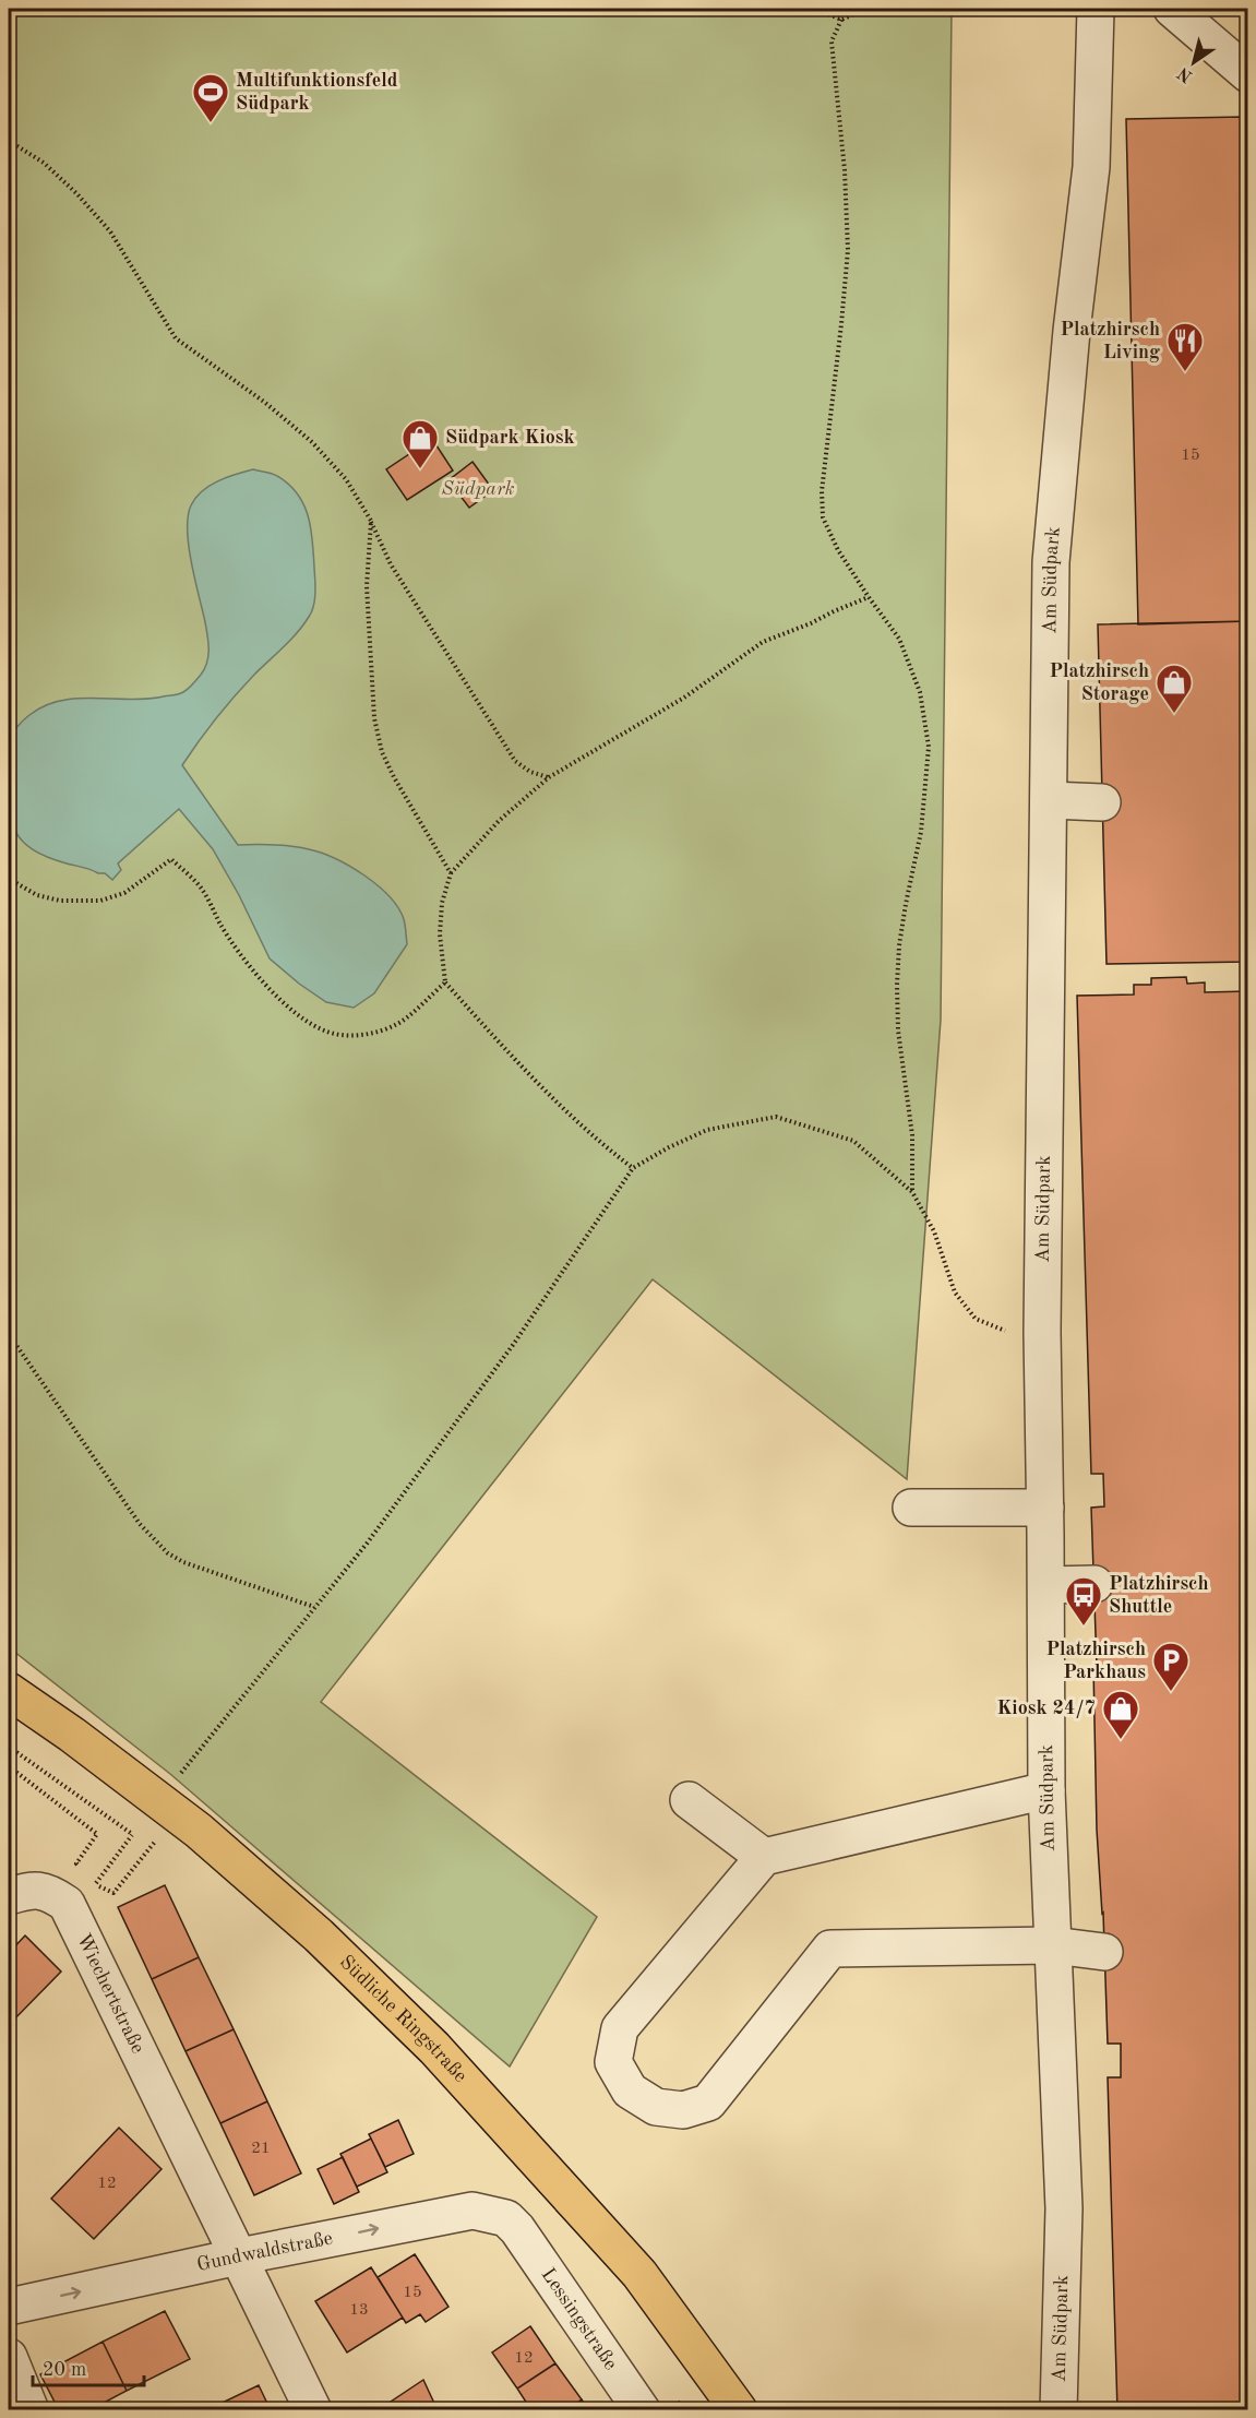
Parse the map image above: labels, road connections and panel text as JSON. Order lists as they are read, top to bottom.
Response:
{
  "streets": {
    "main road": ["Südliche Ringstraße"],
    "street": [
      "Am Südpark",
      "Wiechertstraße",
      "Gundwaldstraße",
      "Lessingstraße"
    ]
  },
  "crossings": [
    ["Wiechertstraße", "Gundwaldstraße"],
    ["Gundwaldstraße", "Lessingstraße"]
  ],
  "one_way": ["Gundwaldstraße"],
  "parks": ["Südpark"],
  "places": {
    "sports": ["Multifunktionsfeld Südpark"],
    "restaurant": ["Platzhirsch Living"],
    "shop": ["Südpark Kiosk", "Platzhirsch Storage", "Kiosk 24/7"],
    "bus stop": ["Platzhirsch Shuttle"],
    "parking": ["Platzhirsch Parkhaus"]
  },
  "house_numbers": [
    "15",
    "21",
    "12",
    "15",
    "13",
    "12"
  ],
  "scale_bar": "20 m",
  "north": "bottom left"
}
